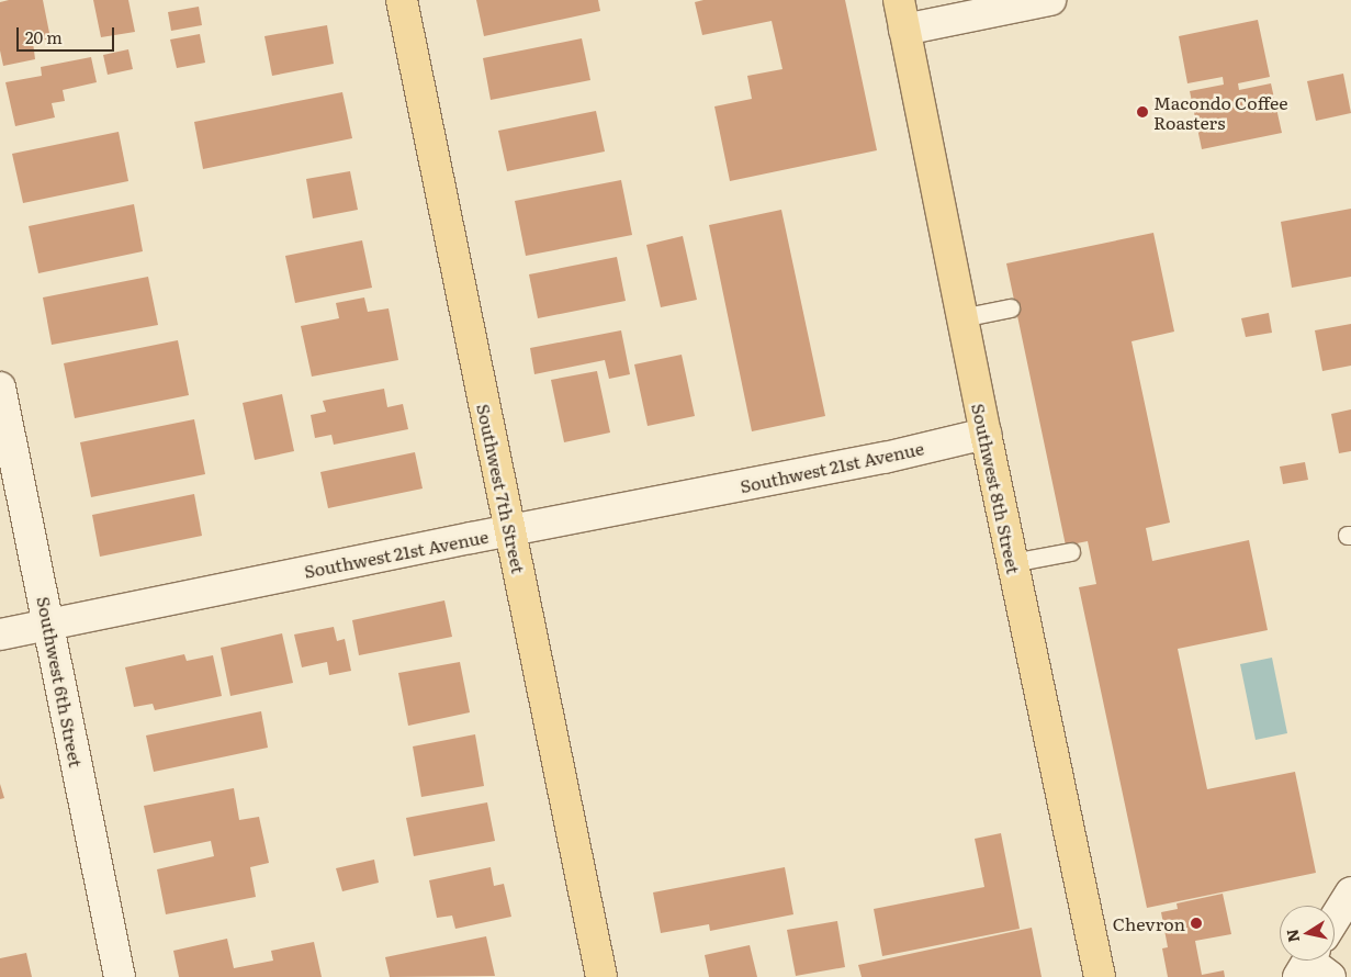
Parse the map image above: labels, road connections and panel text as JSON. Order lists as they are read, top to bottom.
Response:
{
  "streets": {
    "main road": ["Southwest 7th Street", "Southwest 8th Street"],
    "street": ["Southwest 21st Avenue", "Southwest 6th Street"]
  },
  "crossings": [
    ["Southwest 21st Avenue", "Southwest 7th Street"],
    ["Southwest 21st Avenue", "Southwest 8th Street"],
    ["Southwest 21st Avenue", "Southwest 6th Street"]
  ],
  "places": ["Macondo Coffee Roasters", "Chevron"],
  "scale_bar": "20 m",
  "north": "left"
}
